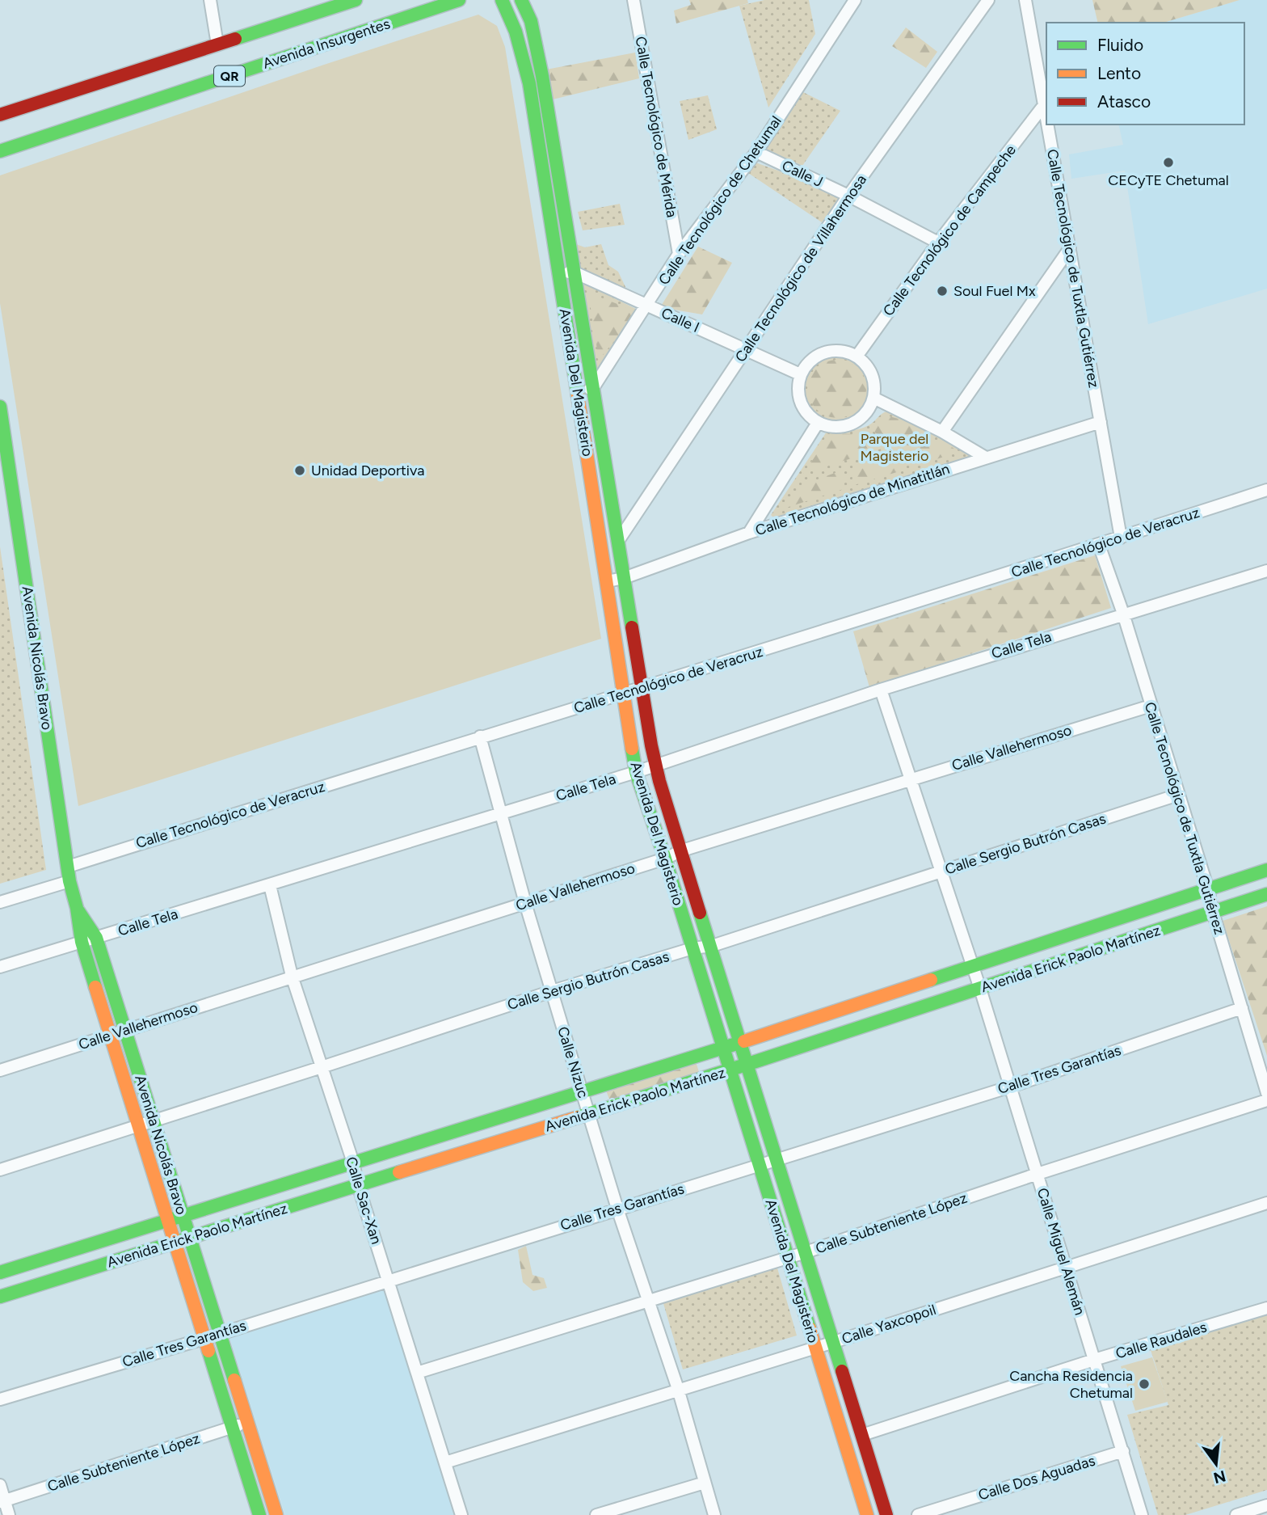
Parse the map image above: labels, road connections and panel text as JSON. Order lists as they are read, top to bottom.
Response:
{
  "streets": {
    "main road": [
      "Avenida Insurgentes",
      "QR",
      "Avenida Del Magisterio",
      "Avenida Nicolás Bravo",
      "Avenida Erick Paolo Martínez"
    ],
    "street": [
      "Calle Tecnológico de Mérida",
      "Calle J",
      "Calle Tecnológico de Chetumal",
      "Calle Tecnológico de Campeche",
      "Calle Tecnológico de Villahermosa",
      "Calle Tecnológico de Tuxtla Gutiérrez",
      "Calle I",
      "Calle Tecnológico de Minatitlán",
      "Calle Tecnológico de Veracruz",
      "Calle Tela",
      "Calle Vallehermoso",
      "Calle Sergio Butrón Casas",
      "Calle Nizuc",
      "Calle Tres Garantías",
      "Calle Sac-Xan",
      "Calle Subteniente López",
      "Calle Miguel Alemán",
      "Calle Yaxcopoil",
      "Calle Raudales",
      "Calle Dos Aguadas"
    ]
  },
  "crossings": [
    ["Calle Tecnológico de Mérida", "Calle Tecnológico de Chetumal"],
    ["Calle J", "Calle Tecnológico de Chetumal"],
    ["Calle J", "Calle Tecnológico de Campeche"],
    ["Calle J", "Calle Tecnológico de Villahermosa"],
    ["Calle Tecnológico de Chetumal", "Calle I"],
    ["Calle Tecnológico de Chetumal", "Avenida Del Magisterio"],
    ["Calle Tecnológico de Campeche", "Calle Tecnológico de Tuxtla Gutiérrez"],
    ["Calle Tecnológico de Campeche", "Calle I"],
    ["Calle Tecnológico de Villahermosa", "Calle I"],
    ["Calle Tecnológico de Villahermosa", "Avenida Del Magisterio"],
    ["Calle Tecnológico de Tuxtla Gutiérrez", "Calle Tecnológico de Minatitlán"],
    ["Calle Tecnológico de Tuxtla Gutiérrez", "Calle Tecnológico de Veracruz"],
    ["Calle Tecnológico de Tuxtla Gutiérrez", "Calle Tela"],
    ["Calle Tecnológico de Tuxtla Gutiérrez", "Calle Vallehermoso"],
    ["Calle Tecnológico de Tuxtla Gutiérrez", "Calle Sergio Butrón Casas"],
    ["Calle Tecnológico de Tuxtla Gutiérrez", "Avenida Erick Paolo Martínez"],
    ["Calle Tecnológico de Tuxtla Gutiérrez", "Calle Tres Garantías"],
    ["Calle I", "Avenida Del Magisterio"],
    ["Avenida Del Magisterio", "Calle Tecnológico de Minatitlán"],
    ["Avenida Del Magisterio", "Calle Tecnológico de Veracruz"],
    ["Avenida Del Magisterio", "Calle Tela"],
    ["Avenida Del Magisterio", "Calle Vallehermoso"],
    ["Avenida Del Magisterio", "Calle Sergio Butrón Casas"],
    ["Avenida Del Magisterio", "Avenida Erick Paolo Martínez"],
    ["Avenida Del Magisterio", "Calle Tres Garantías"],
    ["Avenida Del Magisterio", "Calle Subteniente López"],
    ["Avenida Del Magisterio", "Calle Yaxcopoil"],
    ["Avenida Del Magisterio", "Calle Raudales"],
    ["Calle Tecnológico de Veracruz", "Avenida Nicolás Bravo"],
    ["Calle Tecnológico de Veracruz", "Calle Nizuc"],
    ["Calle Tela", "Avenida Nicolás Bravo"],
    ["Calle Tela", "Calle Nizuc"],
    ["Calle Tela", "Calle Sac-Xan"],
    ["Calle Tela", "Calle Miguel Alemán"],
    ["Avenida Nicolás Bravo", "Calle Vallehermoso"],
    ["Avenida Nicolás Bravo", "Calle Sergio Butrón Casas"],
    ["Avenida Nicolás Bravo", "Avenida Erick Paolo Martínez"],
    ["Avenida Nicolás Bravo", "Calle Tres Garantías"],
    ["Avenida Nicolás Bravo", "Calle Subteniente López"],
    ["Calle Vallehermoso", "Calle Nizuc"],
    ["Calle Vallehermoso", "Calle Sac-Xan"],
    ["Calle Vallehermoso", "Calle Miguel Alemán"],
    ["Calle Sergio Butrón Casas", "Calle Nizuc"],
    ["Calle Sergio Butrón Casas", "Calle Sac-Xan"],
    ["Calle Sergio Butrón Casas", "Calle Miguel Alemán"],
    ["Avenida Erick Paolo Martínez", "Calle Nizuc"],
    ["Avenida Erick Paolo Martínez", "Calle Sac-Xan"],
    ["Avenida Erick Paolo Martínez", "Calle Miguel Alemán"],
    ["Calle Nizuc", "Calle Tres Garantías"],
    ["Calle Nizuc", "Calle Subteniente López"],
    ["Calle Nizuc", "Calle Yaxcopoil"],
    ["Calle Tres Garantías", "Calle Sac-Xan"],
    ["Calle Tres Garantías", "Calle Miguel Alemán"],
    ["Calle Sac-Xan", "Calle Subteniente López"],
    ["Calle Sac-Xan", "Calle Yaxcopoil"],
    ["Calle Subteniente López", "Calle Miguel Alemán"],
    ["Calle Miguel Alemán", "Calle Yaxcopoil"],
    ["Calle Miguel Alemán", "Calle Raudales"],
    ["Calle Miguel Alemán", "Calle Dos Aguadas"]
  ],
  "parks": ["Parque del Magisterio"],
  "places": [
    "CECyTE Chetumal",
    "Soul Fuel Mx",
    "Unidad Deportiva",
    "Cancha Residencia Chetumal"
  ],
  "legend": ["Fluido", "Lento", "Atasco"],
  "north": "bottom"
}
